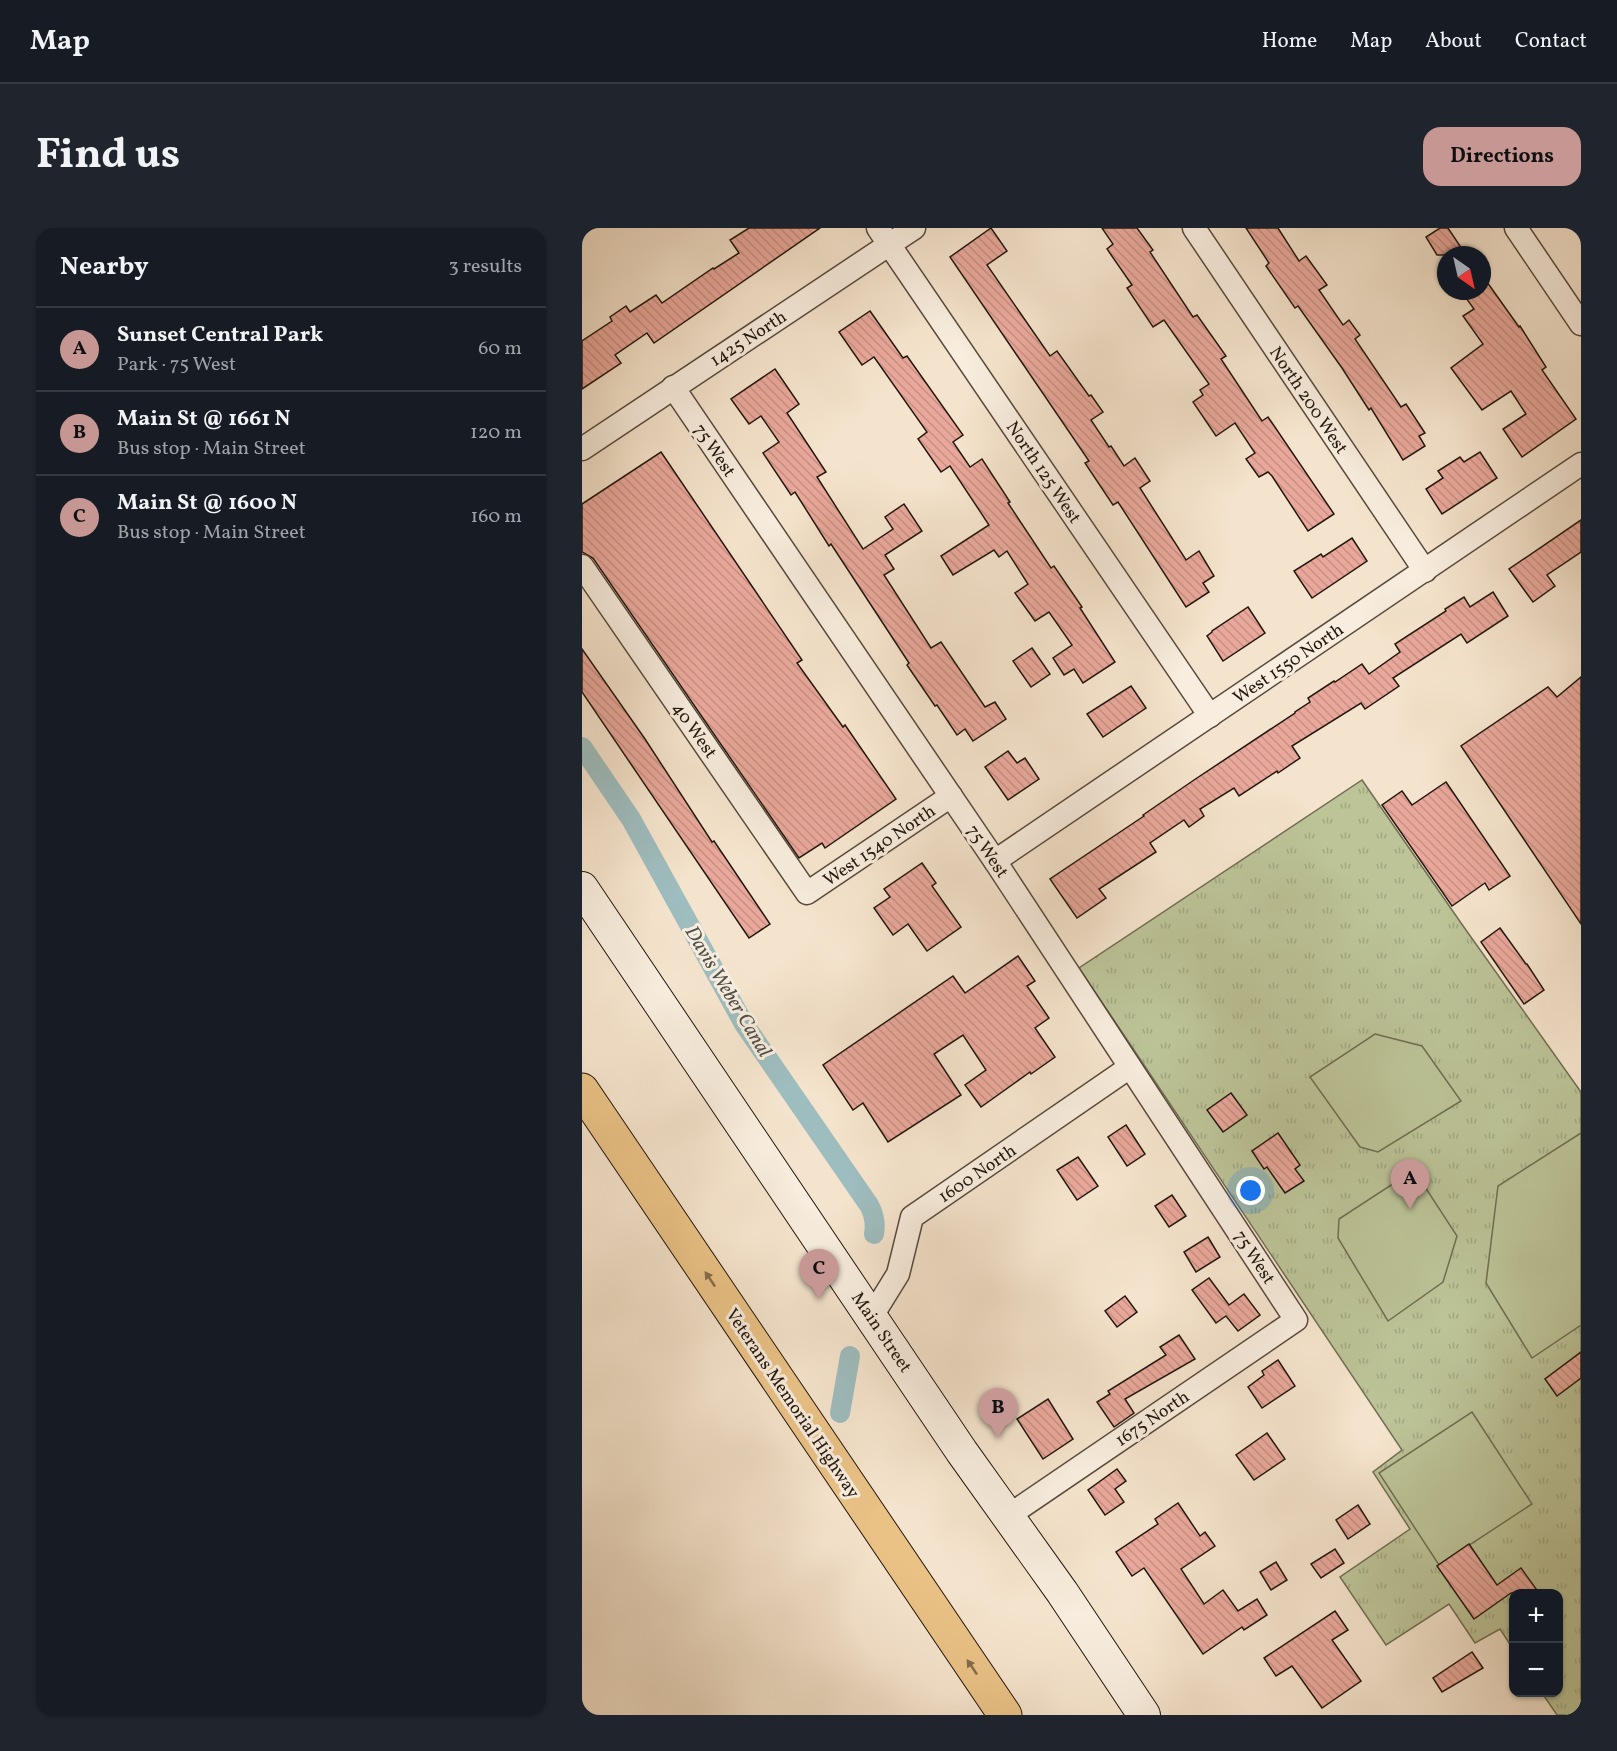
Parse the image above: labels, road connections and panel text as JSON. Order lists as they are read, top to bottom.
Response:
{
  "streets": {
    "highway": ["Veterans Memorial Highway"],
    "main road": ["Main Street"],
    "street": [
      "1425 North",
      "North 200 West",
      "75 West",
      "North 125 West",
      "West 1550 North",
      "40 West",
      "West 1540 North",
      "1600 North",
      "1675 North"
    ]
  },
  "crossings": [
    ["1425 North", "75 West"],
    ["1425 North", "North 125 West"],
    ["North 200 West", "West 1550 North"],
    ["75 West", "West 1550 North"],
    ["75 West", "West 1540 North"],
    ["75 West", "1600 North"],
    ["75 West", "1675 North"],
    ["North 125 West", "West 1550 North"],
    ["40 West", "West 1540 North"],
    ["1600 North", "Main Street"],
    ["Main Street", "1675 North"]
  ],
  "one_way": ["Veterans Memorial Highway"],
  "water": ["Davis Weber Canal"],
  "north": "bottom right",
  "page": {
    "header": "Map",
    "nav": [
      "Home",
      "Map",
      "About",
      "Contact"
    ],
    "title": "Find us",
    "buttons": "Directions",
    "heading": ["Nearby", "3 results"],
    "list": [
      {
        "mark": "A",
        "name": "Sunset Central Park",
        "note": "Park · 75 West",
        "value": "60 m"
      },
      {
        "mark": "B",
        "name": "Main St @ 1661 N",
        "note": "Bus stop · Main Street",
        "value": "120 m"
      },
      {
        "mark": "C",
        "name": "Main St @ 1600 N",
        "note": "Bus stop · Main Street",
        "value": "160 m"
      }
    ],
    "pins": ["A", "C", "B"],
    "map_buttons": ["+", "−"]
  }
}
